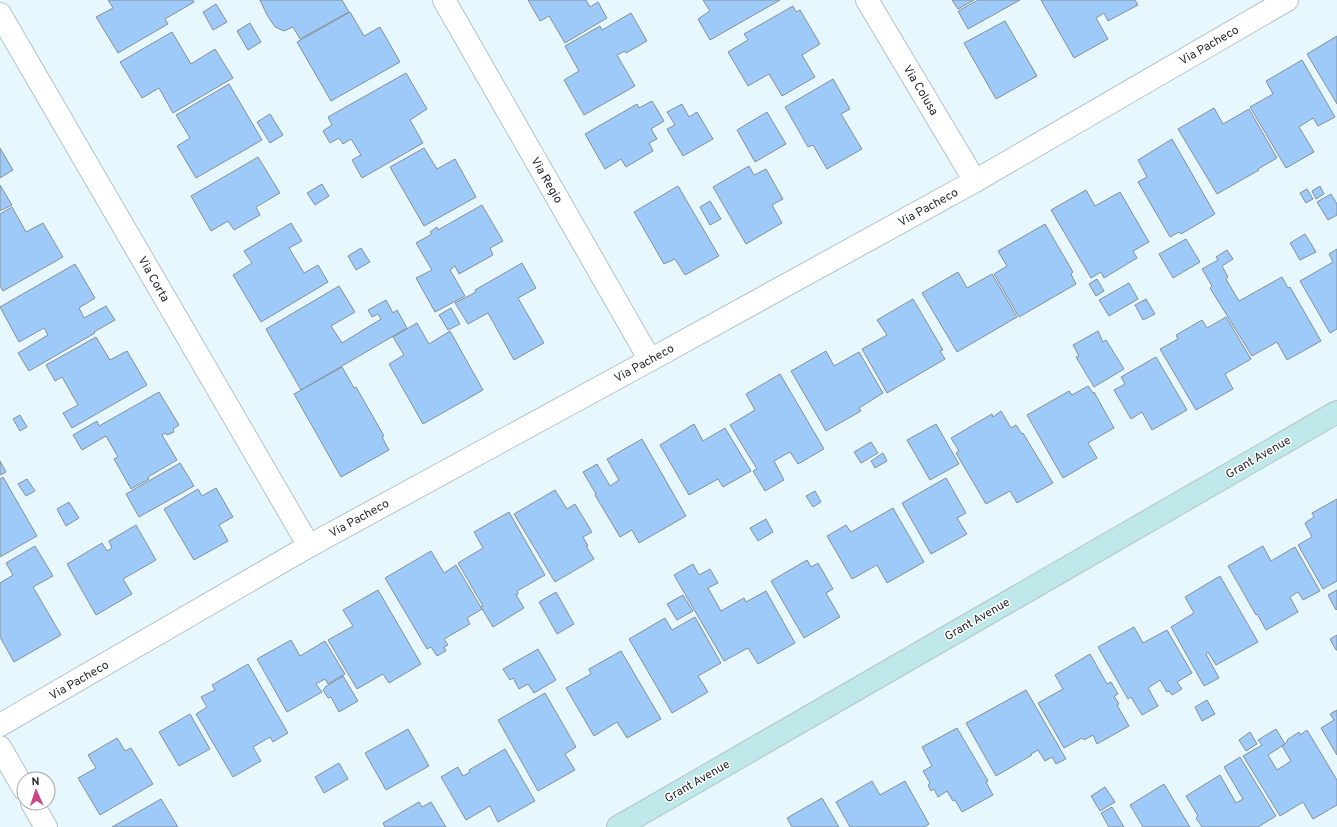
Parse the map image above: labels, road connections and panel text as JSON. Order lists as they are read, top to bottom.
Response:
{
  "streets": {
    "main road": ["Grant Avenue"],
    "street": [
      "Via Pacheco",
      "Via Colusa",
      "Via Regio",
      "Via Corta"
    ]
  },
  "crossings": [
    ["Via Pacheco", "Via Colusa"],
    ["Via Pacheco", "Via Regio"],
    ["Via Pacheco", "Via Corta"]
  ],
  "north": "top"
}
